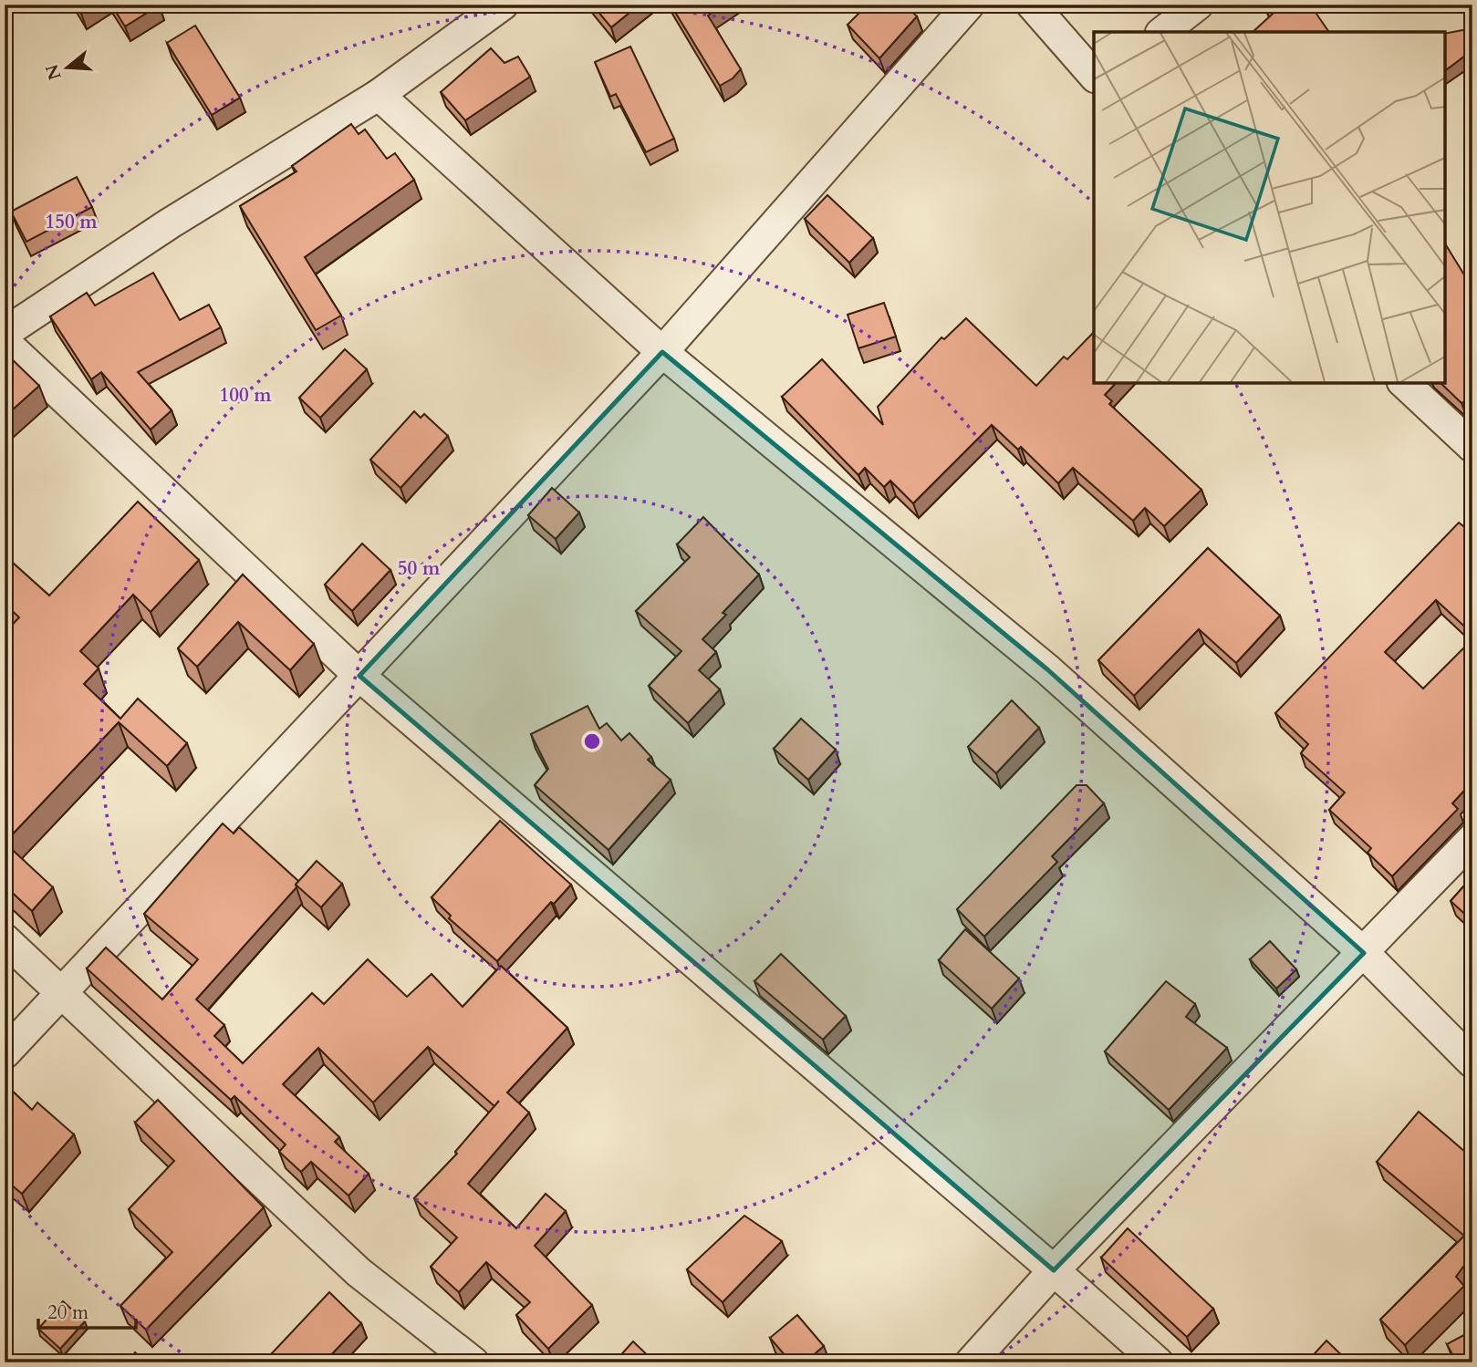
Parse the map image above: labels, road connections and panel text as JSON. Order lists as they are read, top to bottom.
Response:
{
  "scale_bar": "20 m",
  "north": "left",
  "rings": ["150 m", "100 m", "50 m"]
}
